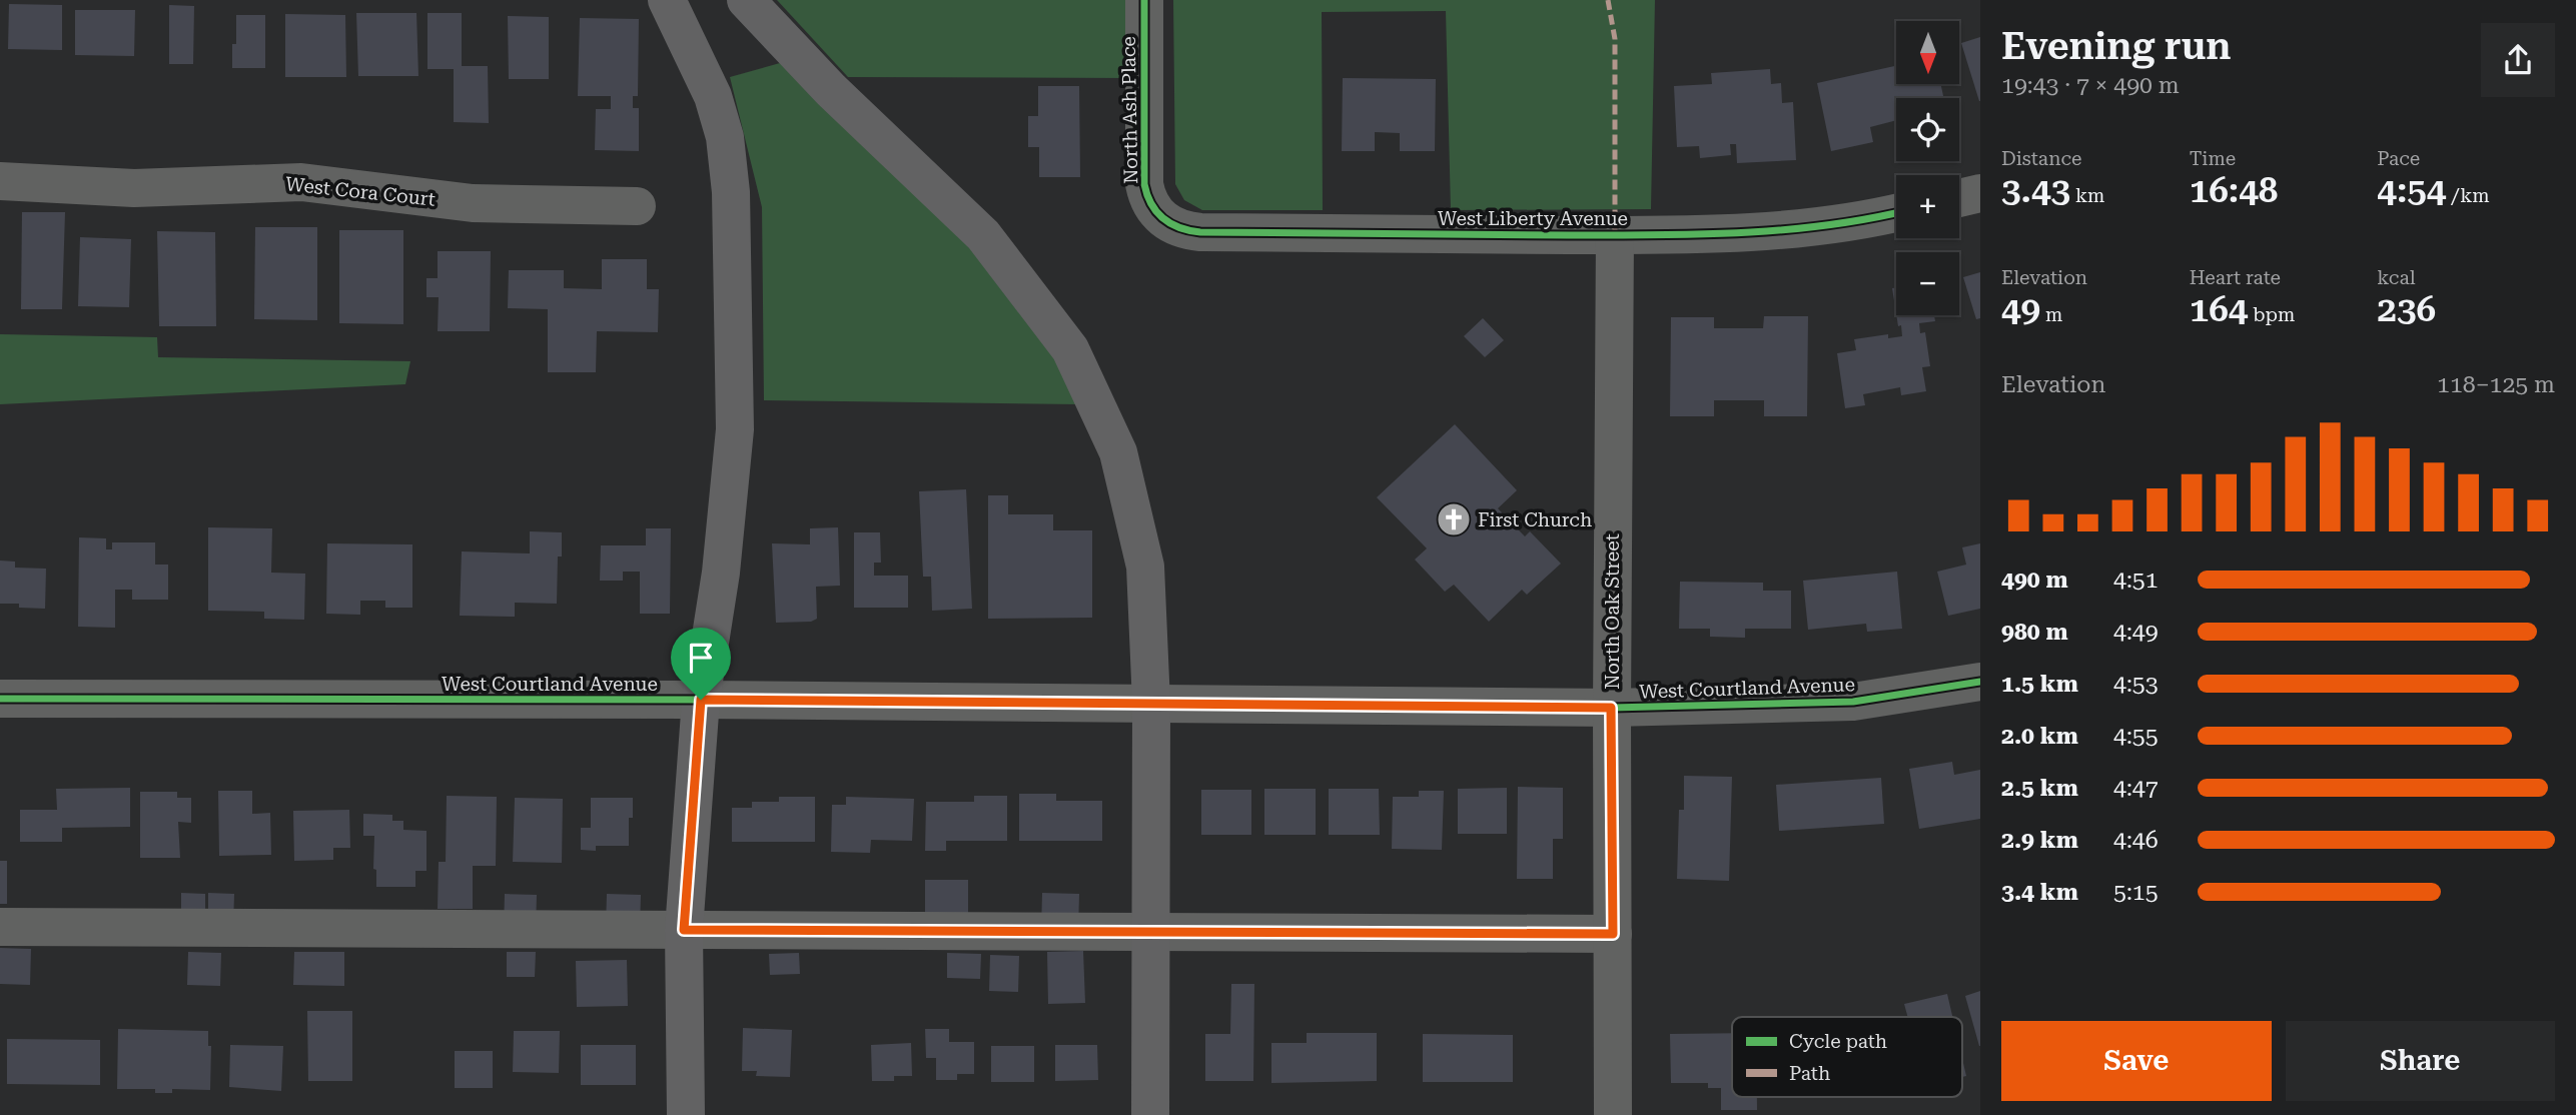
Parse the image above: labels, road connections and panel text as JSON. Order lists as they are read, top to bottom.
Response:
{
  "streets": {
    "street": [
      "North Ash Place",
      "West Cora Court",
      "West Liberty Avenue",
      "North Oak Street",
      "West Courtland Avenue"
    ]
  },
  "crossings": [
    ["North Ash Place", "West Liberty Avenue"],
    ["West Liberty Avenue", "North Oak Street"],
    ["North Oak Street", "West Courtland Avenue"]
  ],
  "places": {
    "church": ["First Church"]
  },
  "legend": ["Cycle path", "Path"],
  "north": "bottom",
  "page": {
    "heading": ["Evening run", "19:43 · 7 × 490 m"],
    "map_buttons": ["+", "−"],
    "stats": [
      ["Distance", "3.43 km"],
      ["Time", "16:48"],
      ["Pace", "4:54 /km"],
      ["Elevation", "49 m"],
      ["Heart rate", "164 bpm"],
      ["kcal", "236"]
    ],
    "chart": ["Elevation", "118–125 m"],
    "list": [
      {
        "name": "490 m",
        "note": "4:51"
      },
      {
        "name": "980 m",
        "note": "4:49"
      },
      {
        "name": "1.5 km",
        "note": "4:53"
      },
      {
        "name": "2.0 km",
        "note": "4:55"
      },
      {
        "name": "2.5 km",
        "note": "4:47"
      },
      {
        "name": "2.9 km",
        "note": "4:46"
      },
      {
        "name": "3.4 km",
        "note": "5:15"
      }
    ],
    "buttons": ["Save", "Share"]
  }
}
